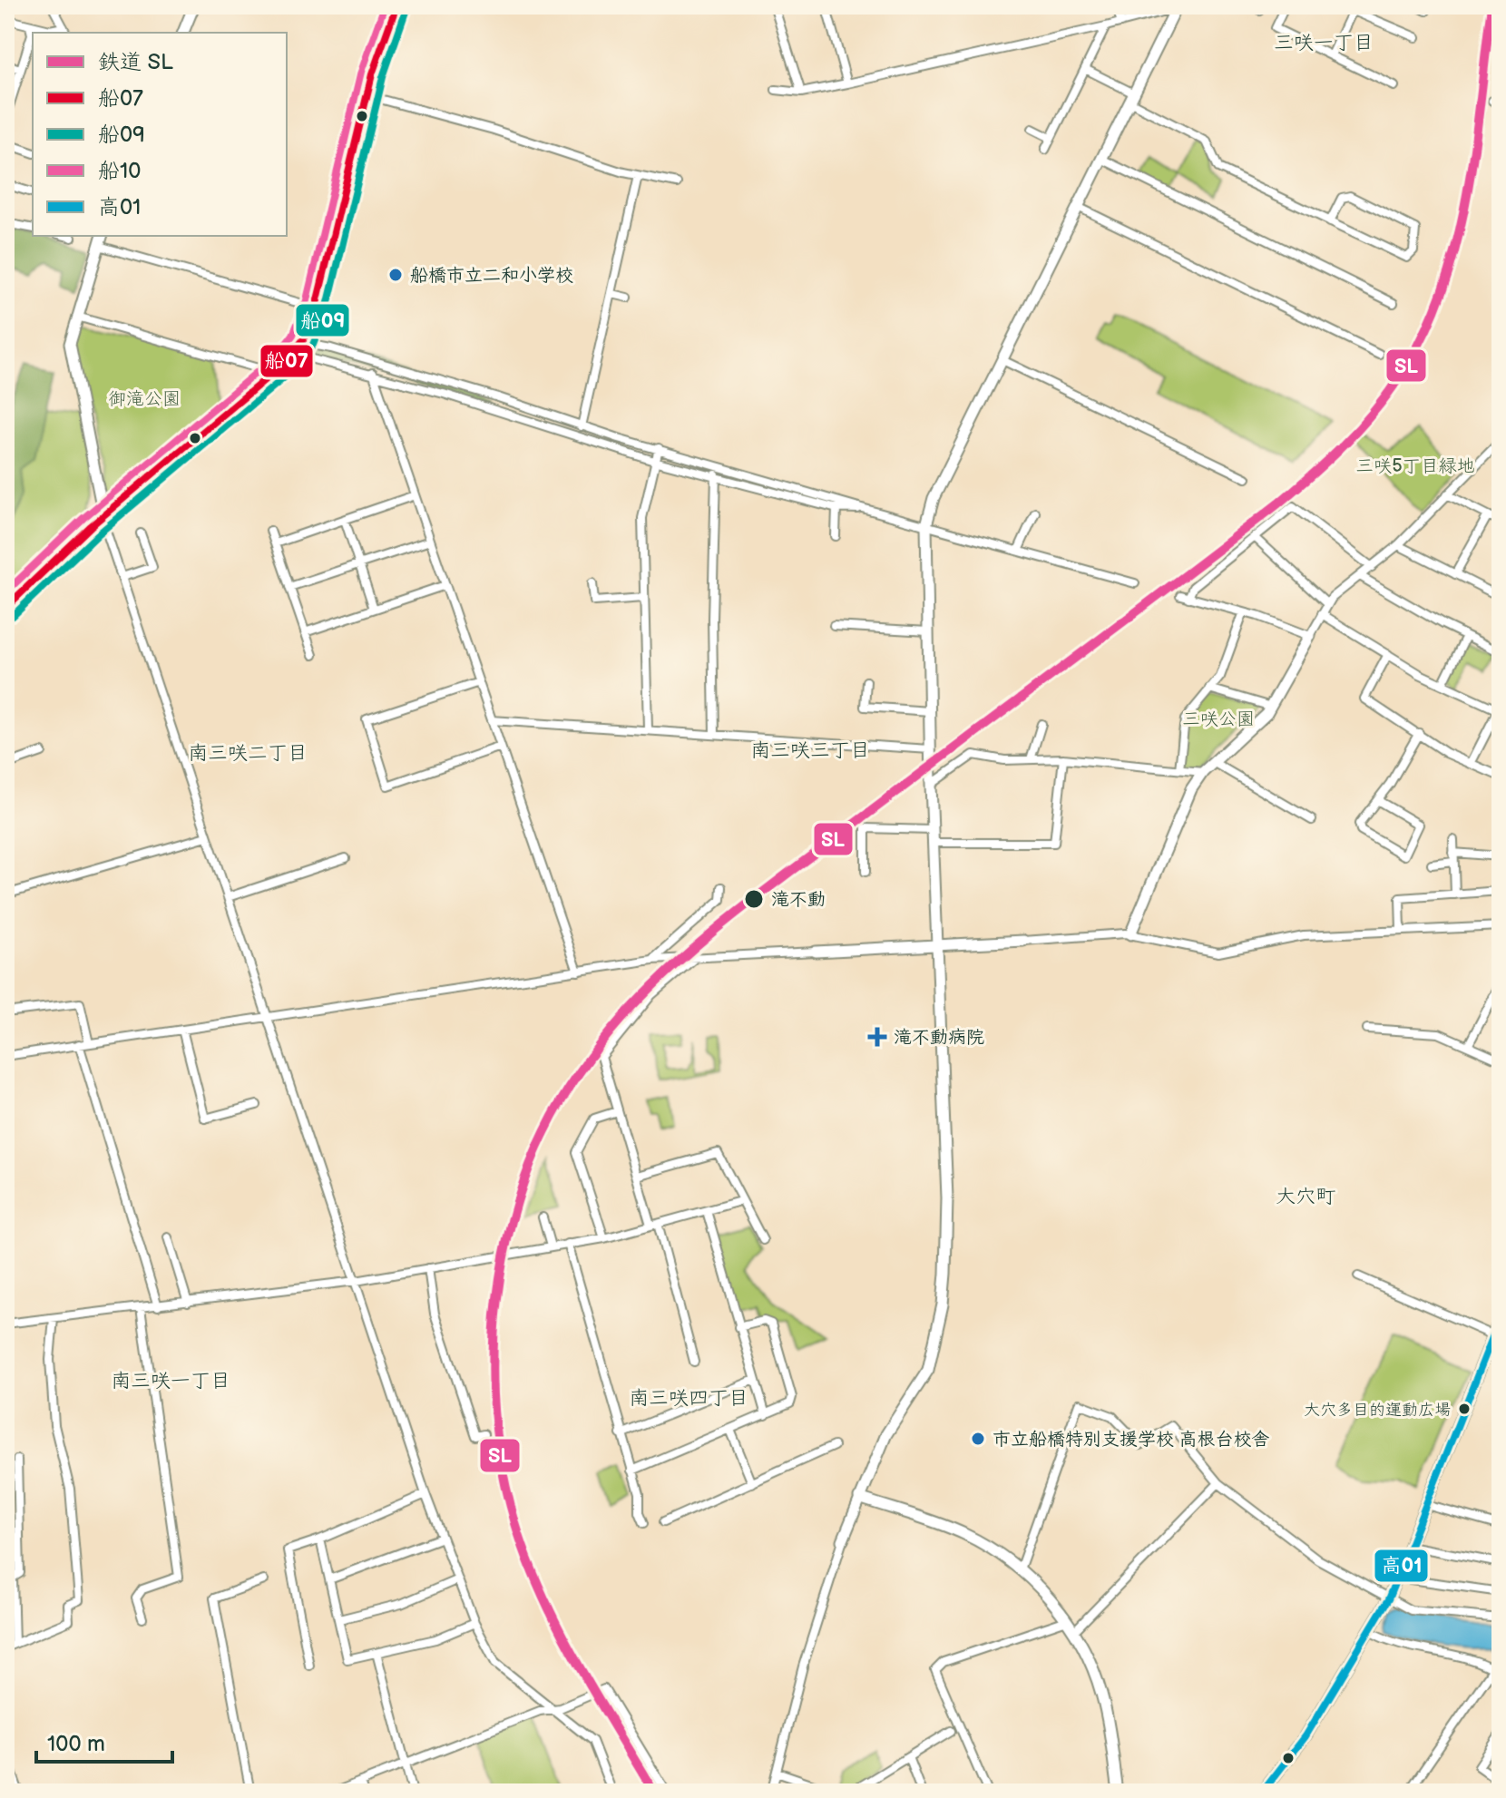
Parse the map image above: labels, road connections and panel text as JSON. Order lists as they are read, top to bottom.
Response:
{
  "districts": [
    "三咲一丁目",
    "南三咲三丁目",
    "南三咲二丁目",
    "大穴町",
    "南三咲一丁目",
    "南三咲四丁目"
  ],
  "parks": ["御滝公園", "三咲5丁目緑地", "三咲公園"],
  "places": {
    "other": [
      "船橋市立二和小学校",
      "滝不動",
      "大穴多目的運動広場",
      "市立船橋特別支援学校 高根台校舎"
    ],
    "health": ["滝不動病院"]
  },
  "lines": [
    "rail line SL",
    "transit line 船07",
    "transit line 船10",
    "transit line 船09",
    "transit line 高01"
  ],
  "legend": [
    "鉄道 SL",
    "船07",
    "船09",
    "船10",
    "高01"
  ],
  "scale_bar": "100 m"
}
